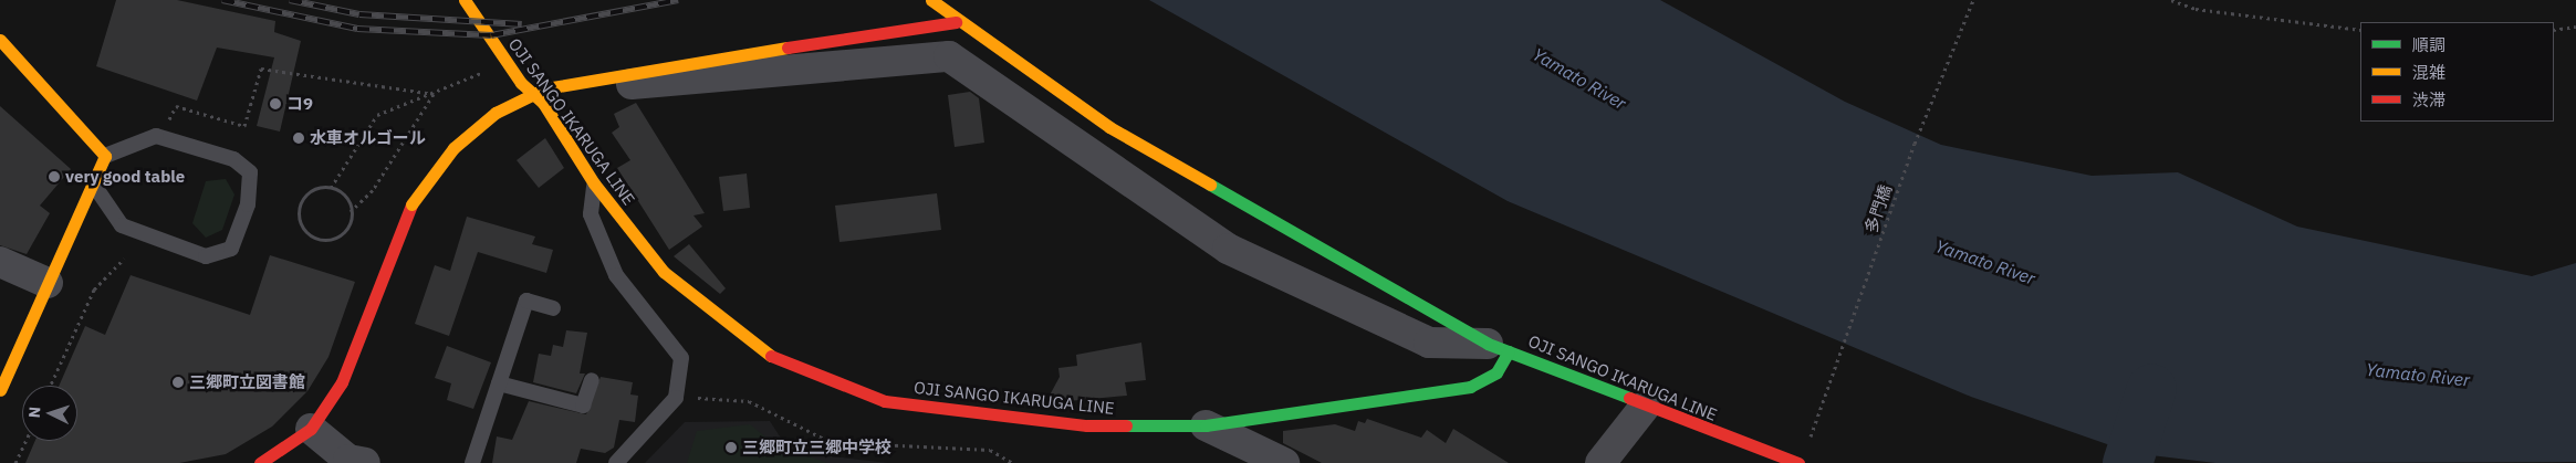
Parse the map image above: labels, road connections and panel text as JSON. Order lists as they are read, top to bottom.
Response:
{
  "streets": {
    "street": ["OJI SANGO IKARUGA LINE"],
    "path": ["多門橋"]
  },
  "water": ["Yamato River"],
  "places": [
    "コ9",
    "水車オルゴール",
    "very good table",
    "三郷町立図書館",
    "三郷町立三郷中学校"
  ],
  "legend": ["順調", "混雑", "渋滞"],
  "north": "left"
}
